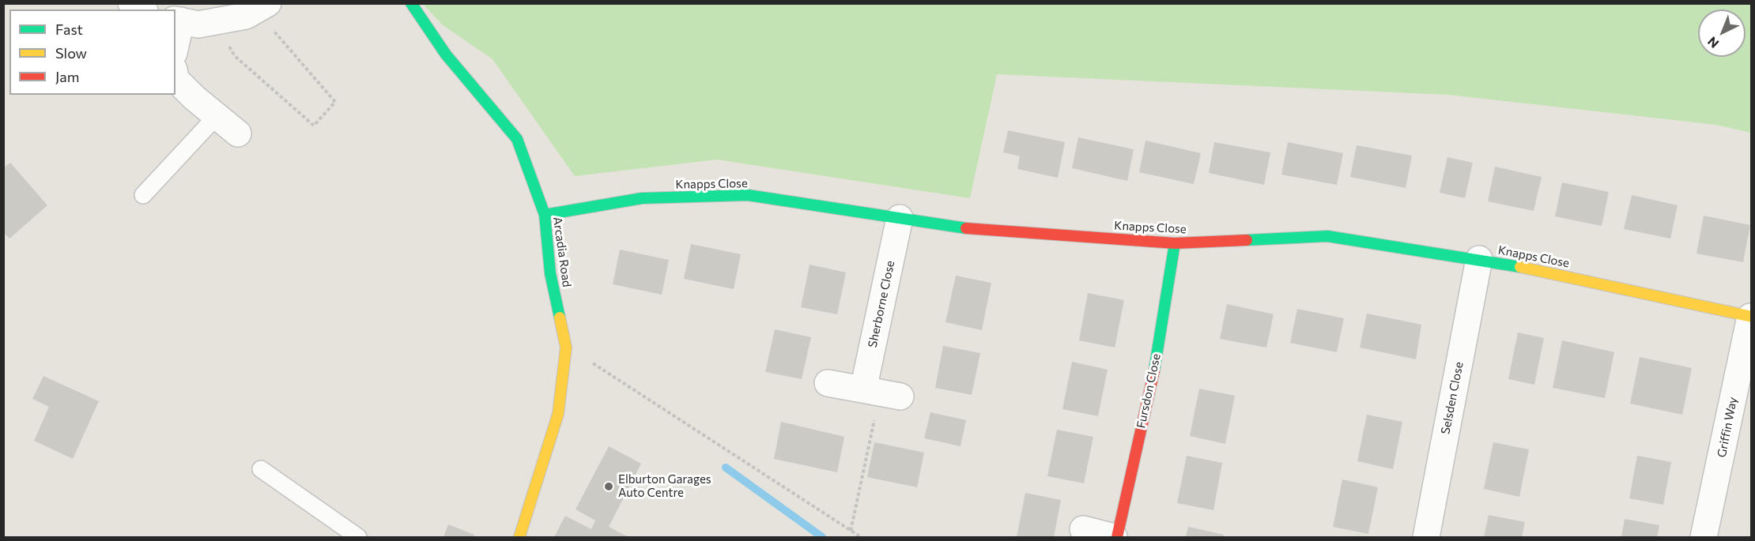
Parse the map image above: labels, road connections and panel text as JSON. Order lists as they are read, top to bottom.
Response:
{
  "streets": {
    "street": [
      "Knapps Close",
      "Arcadia Road",
      "Sherborne Close",
      "Fursdon Close",
      "Selsden Close",
      "Griffin Way"
    ]
  },
  "crossings": [
    ["Knapps Close", "Arcadia Road"],
    ["Knapps Close", "Sherborne Close"],
    ["Knapps Close", "Fursdon Close"],
    ["Knapps Close", "Selsden Close"],
    ["Knapps Close", "Griffin Way"]
  ],
  "places": ["Elburton Garages Auto Centre"],
  "legend": ["Fast", "Slow", "Jam"],
  "north": "bottom left"
}
